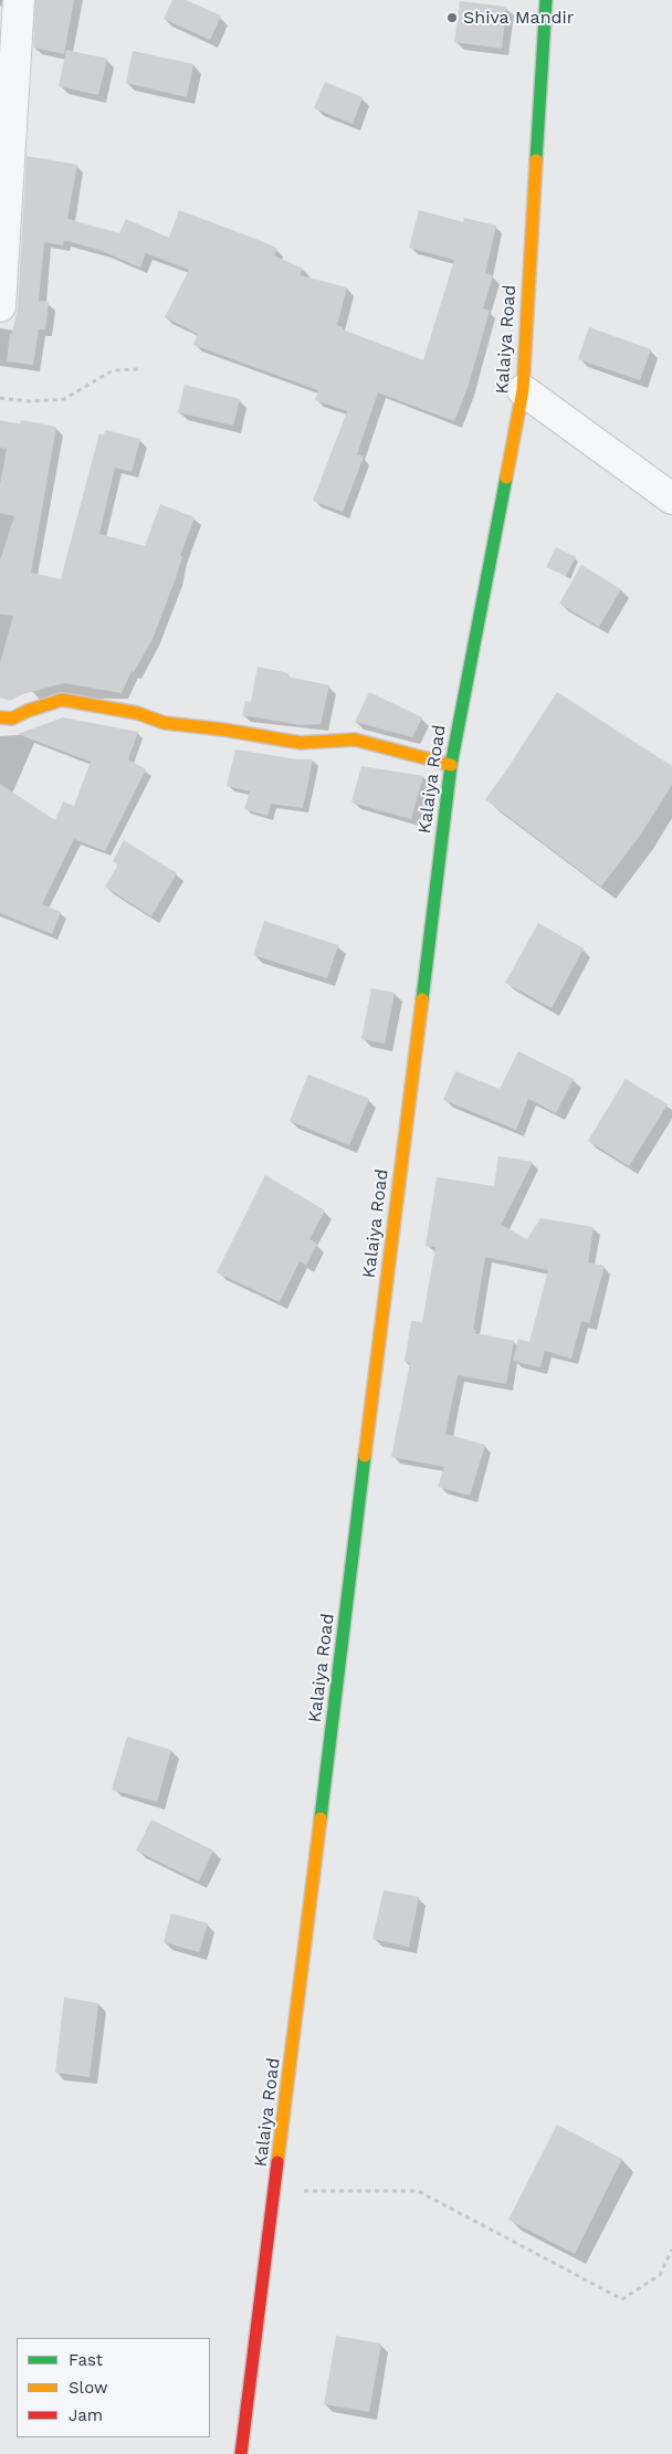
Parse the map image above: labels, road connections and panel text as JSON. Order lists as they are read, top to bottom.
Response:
{
  "streets": {
    "main road": ["Kalaiya Road"]
  },
  "places": ["Shiva Mandir"],
  "legend": ["Fast", "Slow", "Jam"]
}
